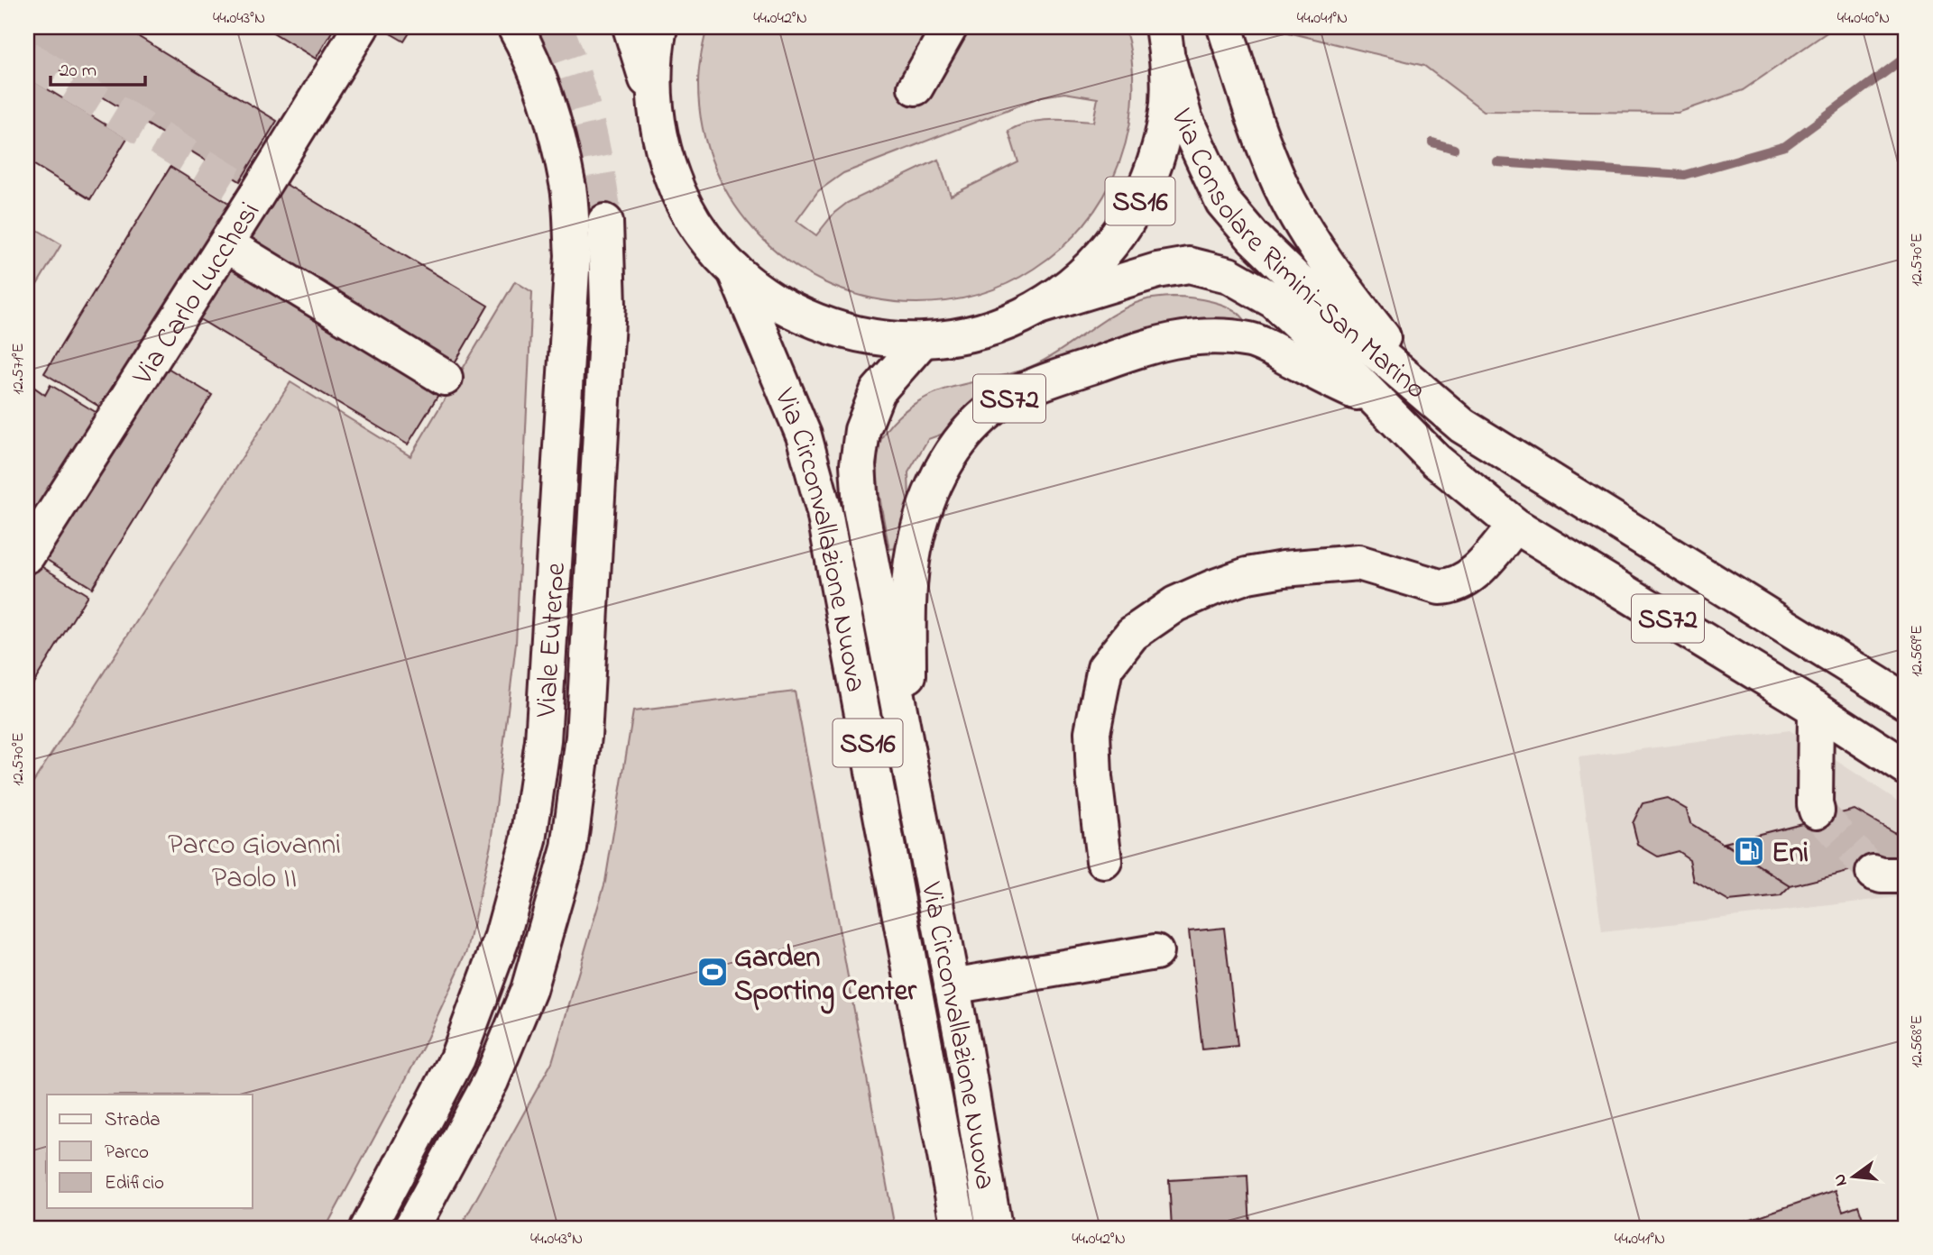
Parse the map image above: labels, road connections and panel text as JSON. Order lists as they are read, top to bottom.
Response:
{
  "streets": {
    "main road": [
      "SS16",
      "Via Consolare Rimini-San Marino",
      "Via Carlo Lucchesi",
      "SS72",
      "Via Circonvallazione Nuova",
      "Viale Euterpe"
    ]
  },
  "crossings": [
    ["Via Consolare Rimini-San Marino", "Via Circonvallazione Nuova"]
  ],
  "parks": ["Parco Giovanni Paolo II"],
  "places": {
    "fuel station": ["Eni"],
    "sports": ["Garden Sporting Center"]
  },
  "legend": ["Strada", "Parco", "Edificio"],
  "scale_bar": "20 m",
  "north": "left",
  "coordinates": [
    "44.043°N",
    "44.042°N",
    "44.041°N",
    "44.040°N",
    "12.570°E",
    "12.571°E",
    "12.569°E",
    "12.568°E"
  ]
}
